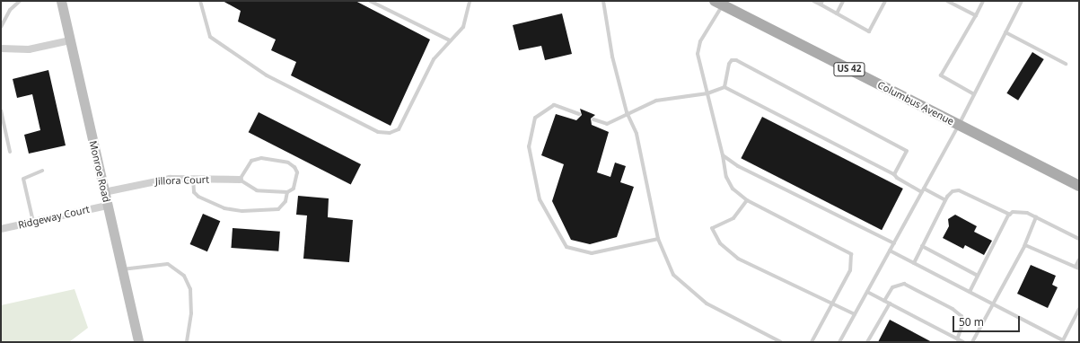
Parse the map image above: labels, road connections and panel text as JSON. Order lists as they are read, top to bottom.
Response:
{
  "streets": {
    "main road": ["US 42", "Columbus Avenue"],
    "street": ["Monroe Road", "Jillora Court", "Ridgeway Court"]
  },
  "crossings": [
    ["Monroe Road", "Jillora Court"],
    ["Monroe Road", "Ridgeway Court"]
  ],
  "scale_bar": "50 m"
}
